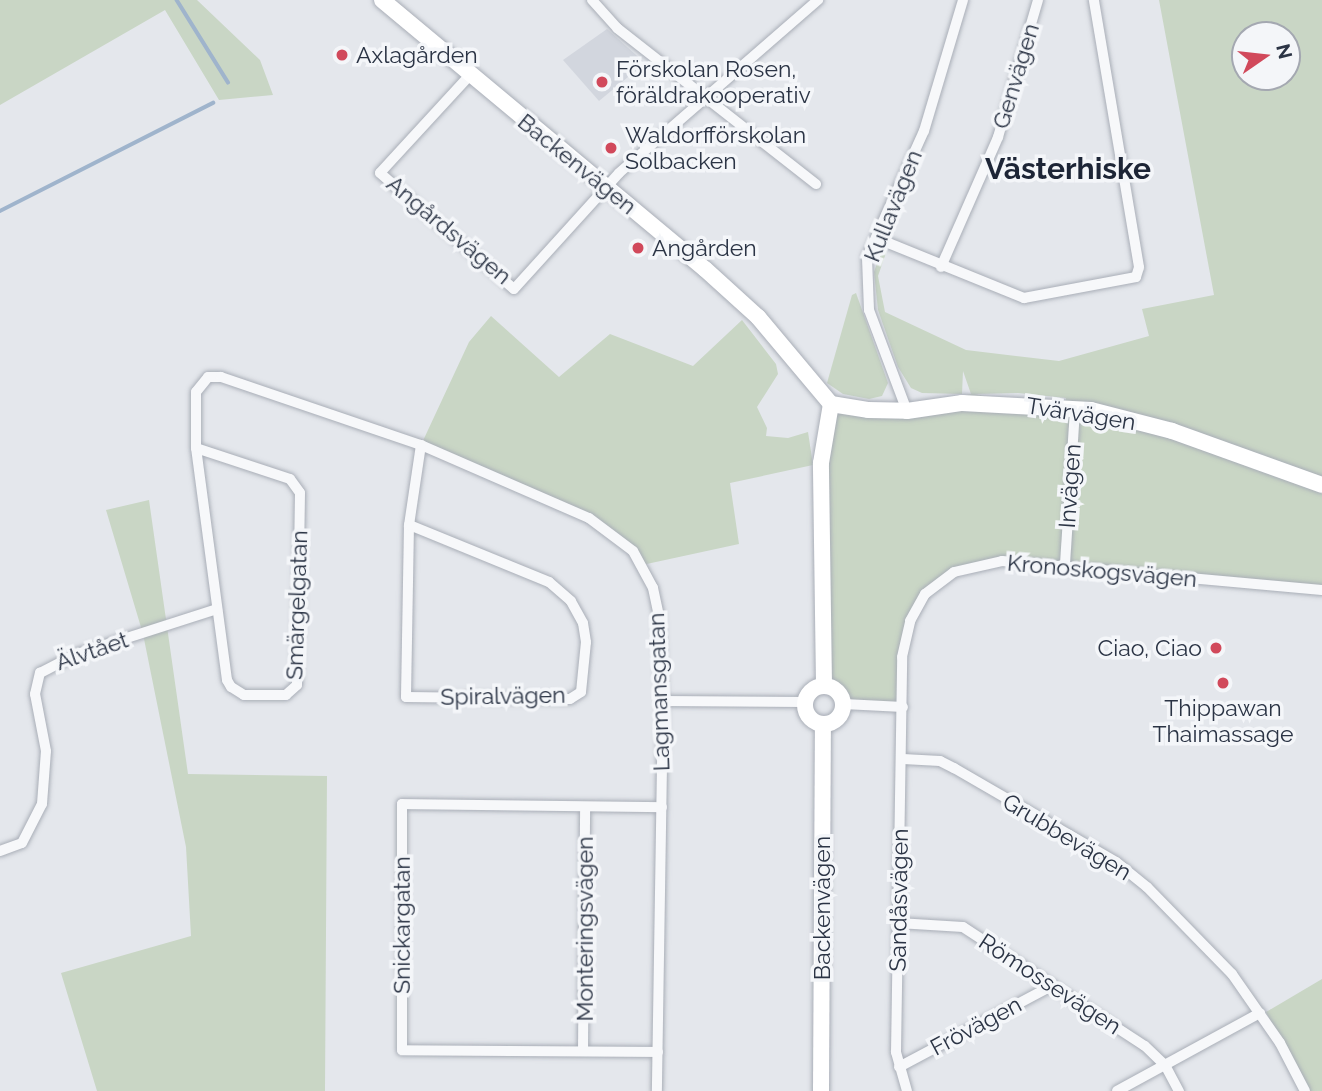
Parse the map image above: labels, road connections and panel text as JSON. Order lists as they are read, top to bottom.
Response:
{
  "streets": {
    "street": [
      "Genvägen",
      "Backenvägen",
      "Kullavägen",
      "Angårdsvägen",
      "Tvärvägen",
      "Invägen",
      "Kronoskogsvägen",
      "Smärgelgatan",
      "Älvtået",
      "Lagmansgatan",
      "Spiralvägen",
      "Grubbevägen",
      "Sandåsvägen",
      "Snickargatan",
      "Monteringsvägen",
      "Römossevägen",
      "Frövägen"
    ]
  },
  "crossings": [
    ["Backenvägen", "Angårdsvägen"],
    ["Backenvägen", "Tvärvägen"],
    ["Kullavägen", "Tvärvägen"],
    ["Tvärvägen", "Invägen"],
    ["Invägen", "Kronoskogsvägen"],
    ["Kronoskogsvägen", "Sandåsvägen"],
    ["Smärgelgatan", "Älvtået"],
    ["Smärgelgatan", "Lagmansgatan"],
    ["Lagmansgatan", "Spiralvägen"],
    ["Lagmansgatan", "Snickargatan"],
    ["Grubbevägen", "Sandåsvägen"],
    ["Sandåsvägen", "Römossevägen"],
    ["Sandåsvägen", "Frövägen"],
    ["Snickargatan", "Monteringsvägen"],
    ["Römossevägen", "Frövägen"]
  ],
  "districts": ["Västerhiske"],
  "places": [
    "Axlagården",
    "Förskolan Rosen, föräldrakooperativ",
    "Waldorfförskolan Solbacken",
    "Angården",
    "Ciao, Ciao",
    "Thippawan Thaimassage"
  ],
  "north": "right"
}
